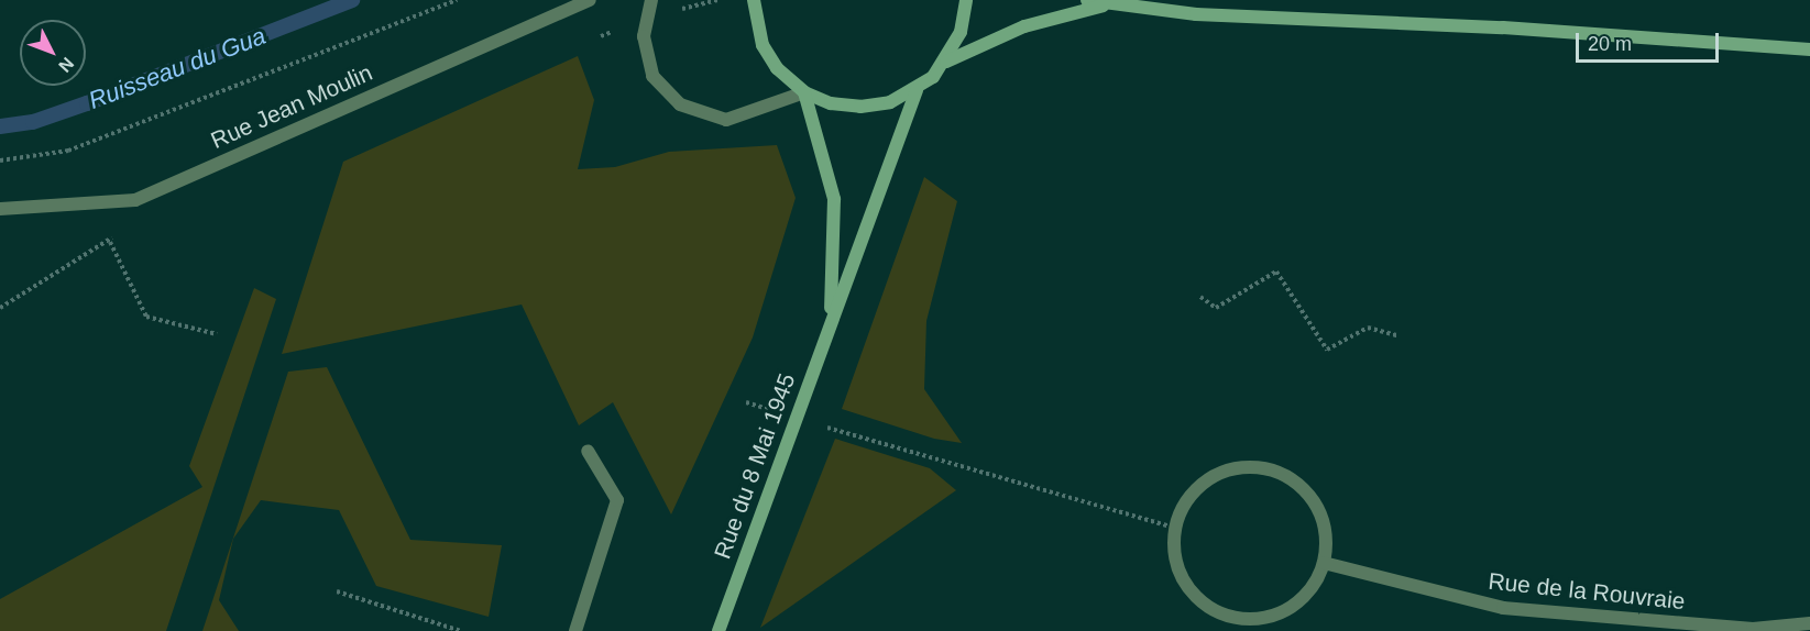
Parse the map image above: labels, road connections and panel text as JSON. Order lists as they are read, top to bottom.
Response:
{
  "streets": {
    "street": ["Rue Jean Moulin", "Rue du 8 Mai 1945", "Rue de la Rouvraie"]
  },
  "water": ["Ruisseau du Gua"],
  "scale_bar": "20 m",
  "north": "bottom right"
}
